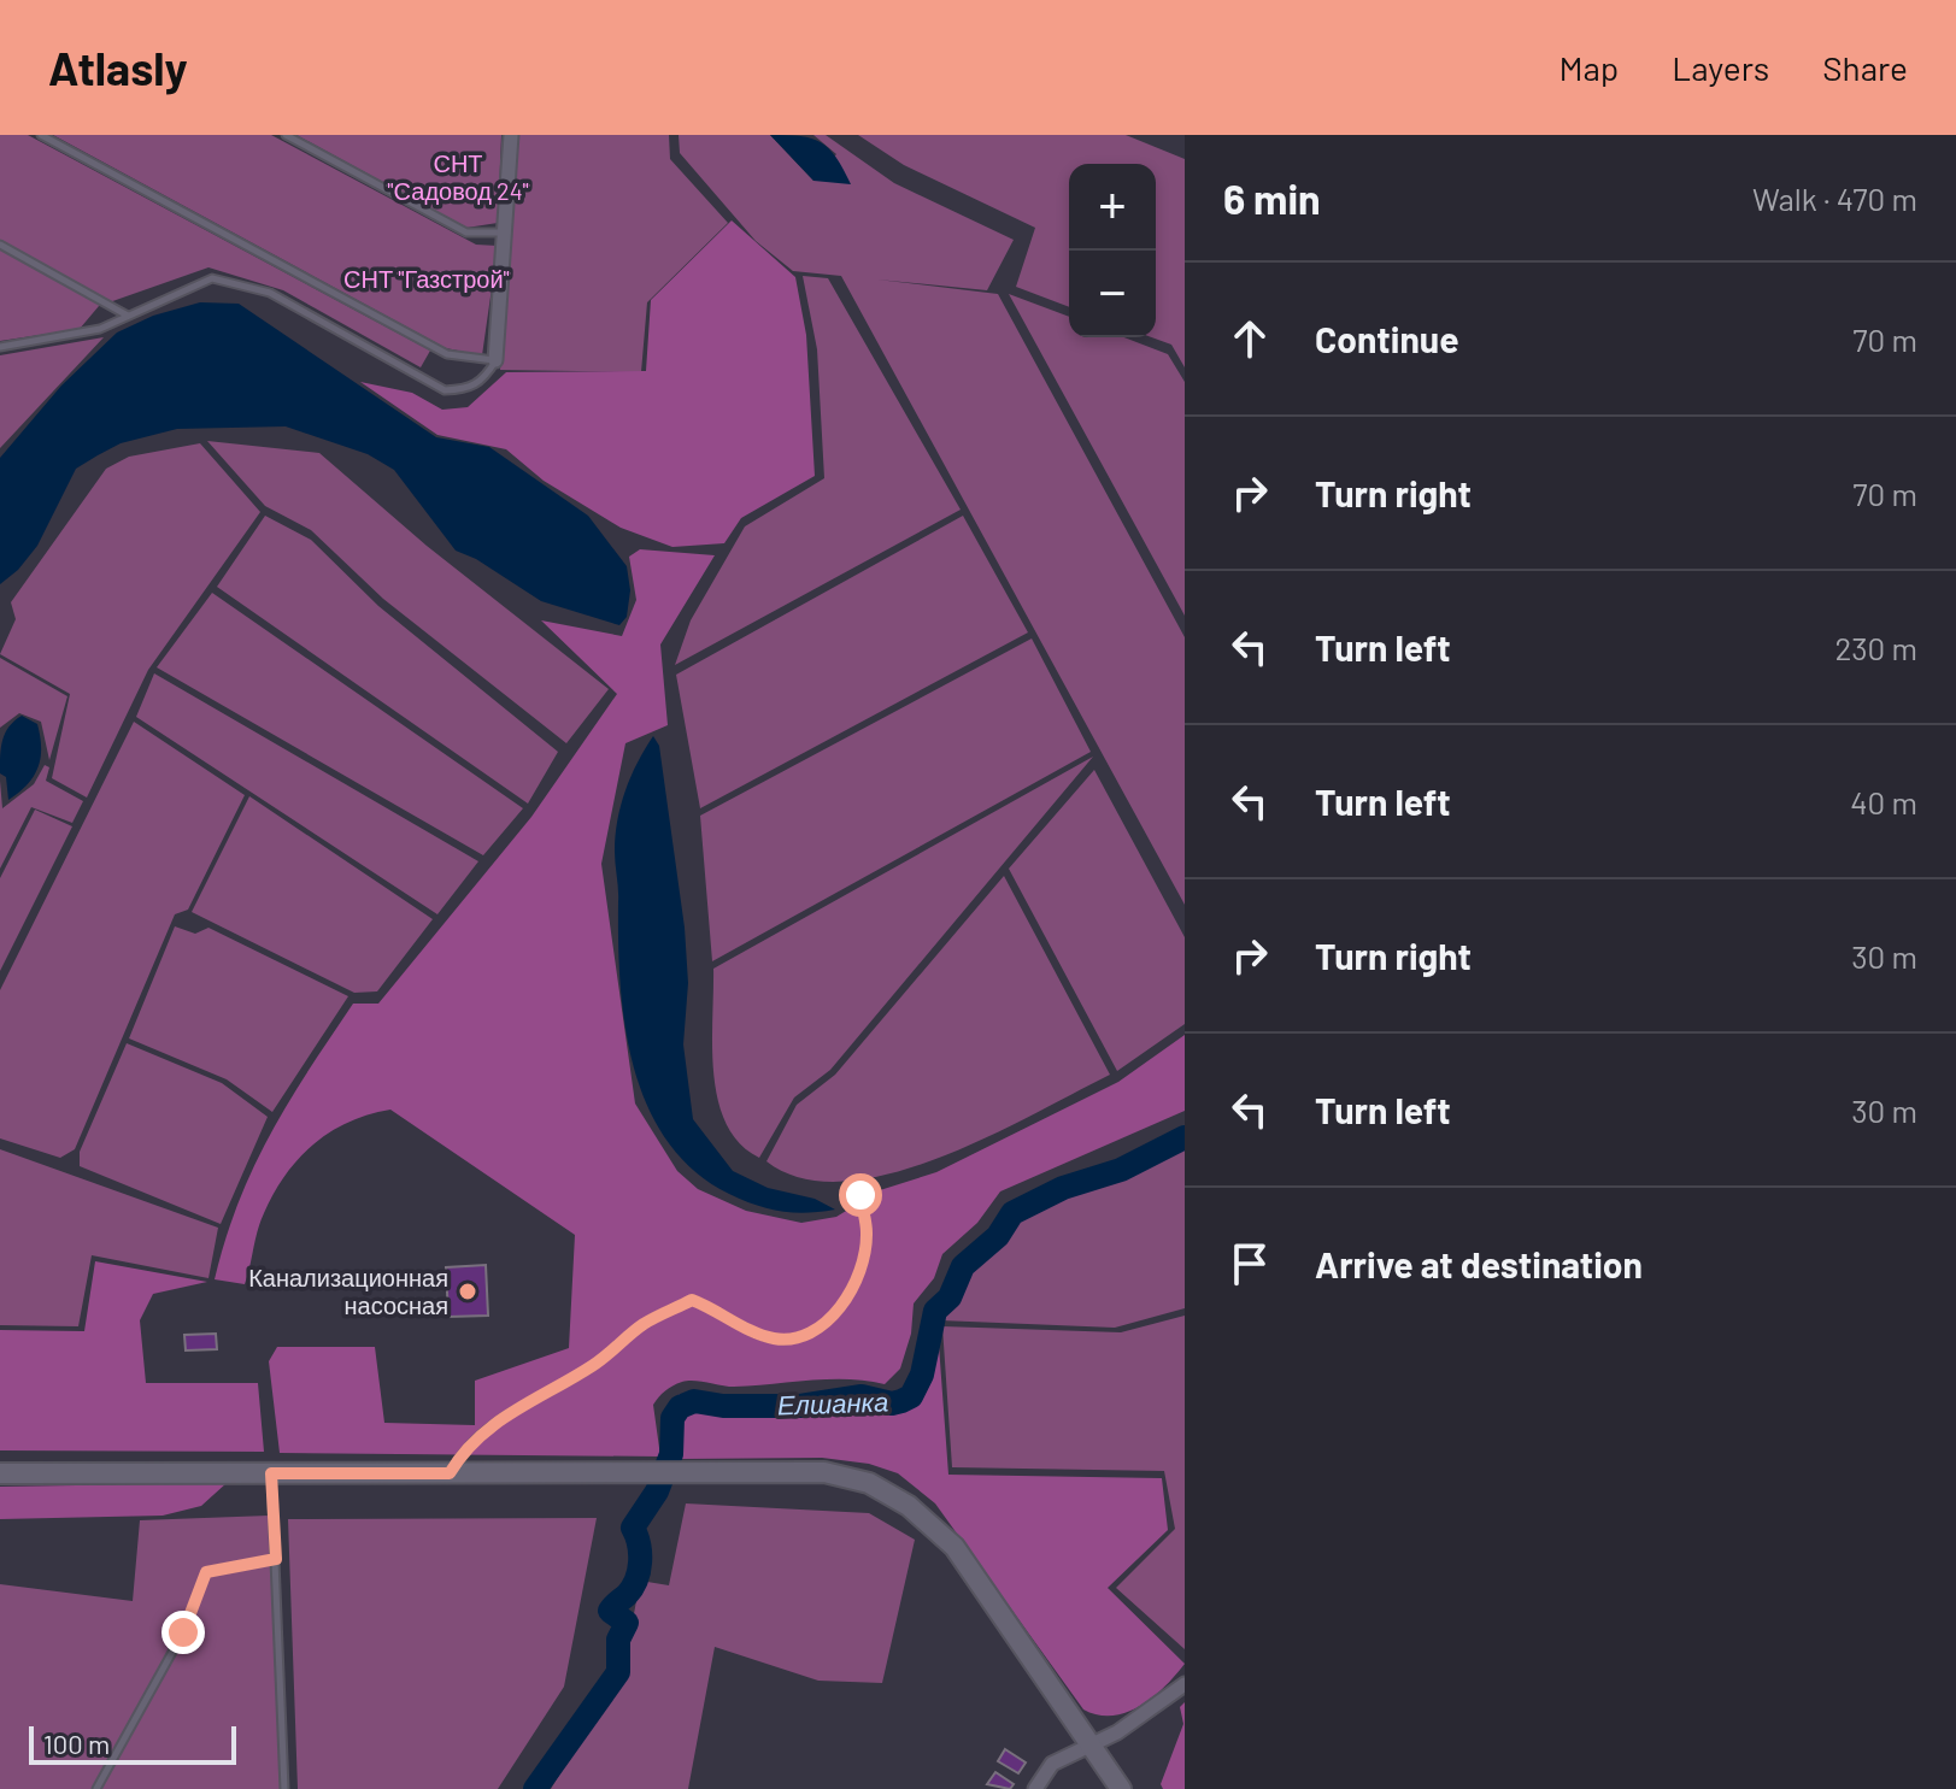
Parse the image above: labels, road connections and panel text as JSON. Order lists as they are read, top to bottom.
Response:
{
  "water": ["Елшанка"],
  "parks": ["СНТ \"Садовод 24\"", "СНТ \"Газстрой\""],
  "places": ["Канализационная насосная"],
  "scale_bar": "100 m",
  "page": {
    "header": "Atlasly",
    "nav": ["Map", "Layers", "Share"],
    "heading": ["6 min", "Walk · 470 m"],
    "map_buttons": ["+", "−"],
    "list": [
      ["Continue", "70 m"],
      ["Turn right", "70 m"],
      ["Turn left", "230 m"],
      ["Turn left", "40 m"],
      ["Turn right", "30 m"],
      ["Turn left", "30 m"],
      "Arrive at destination"
    ],
    "scale": "100 m"
  }
}
